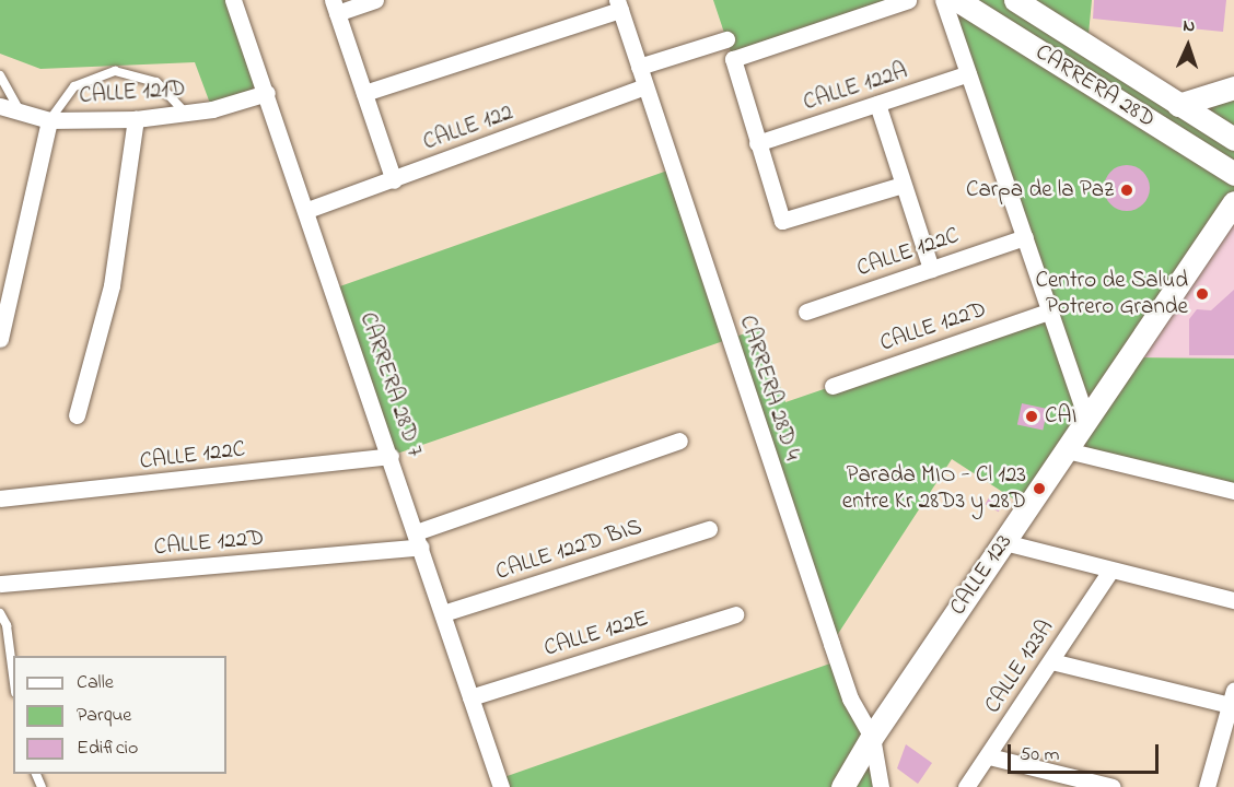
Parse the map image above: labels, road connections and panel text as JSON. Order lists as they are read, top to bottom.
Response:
{
  "streets": {
    "street": [
      "CARRERA 28D",
      "CALLE 122A",
      "CALLE 121D",
      "CALLE 122",
      "CALLE 122C",
      "CALLE 122D",
      "CARRERA 28D 7",
      "CARRERA 28D 4",
      "CALLE 122D BIS",
      "CALLE 123",
      "CALLE 122E",
      "CALLE 123A"
    ]
  },
  "crossings": [
    ["CALLE 121D", "CARRERA 28D 7"],
    ["CALLE 122", "CARRERA 28D 7"],
    ["CALLE 122", "CARRERA 28D 4"],
    ["CALLE 122C", "CARRERA 28D 7"],
    ["CALLE 122D", "CARRERA 28D 7"],
    ["CARRERA 28D 7", "CALLE 122D BIS"],
    ["CARRERA 28D 7", "CALLE 122E"],
    ["CARRERA 28D 4", "CALLE 123"]
  ],
  "places": [
    "Carpa de la Paz",
    "Centro de Salud Potrero Grande",
    "CAI",
    "Parada MIO - Cl 123 entre Kr 28D3 y 28D"
  ],
  "legend": ["Calle", "Parque", "Edificio"],
  "scale_bar": "50 m",
  "north": "top"
}
